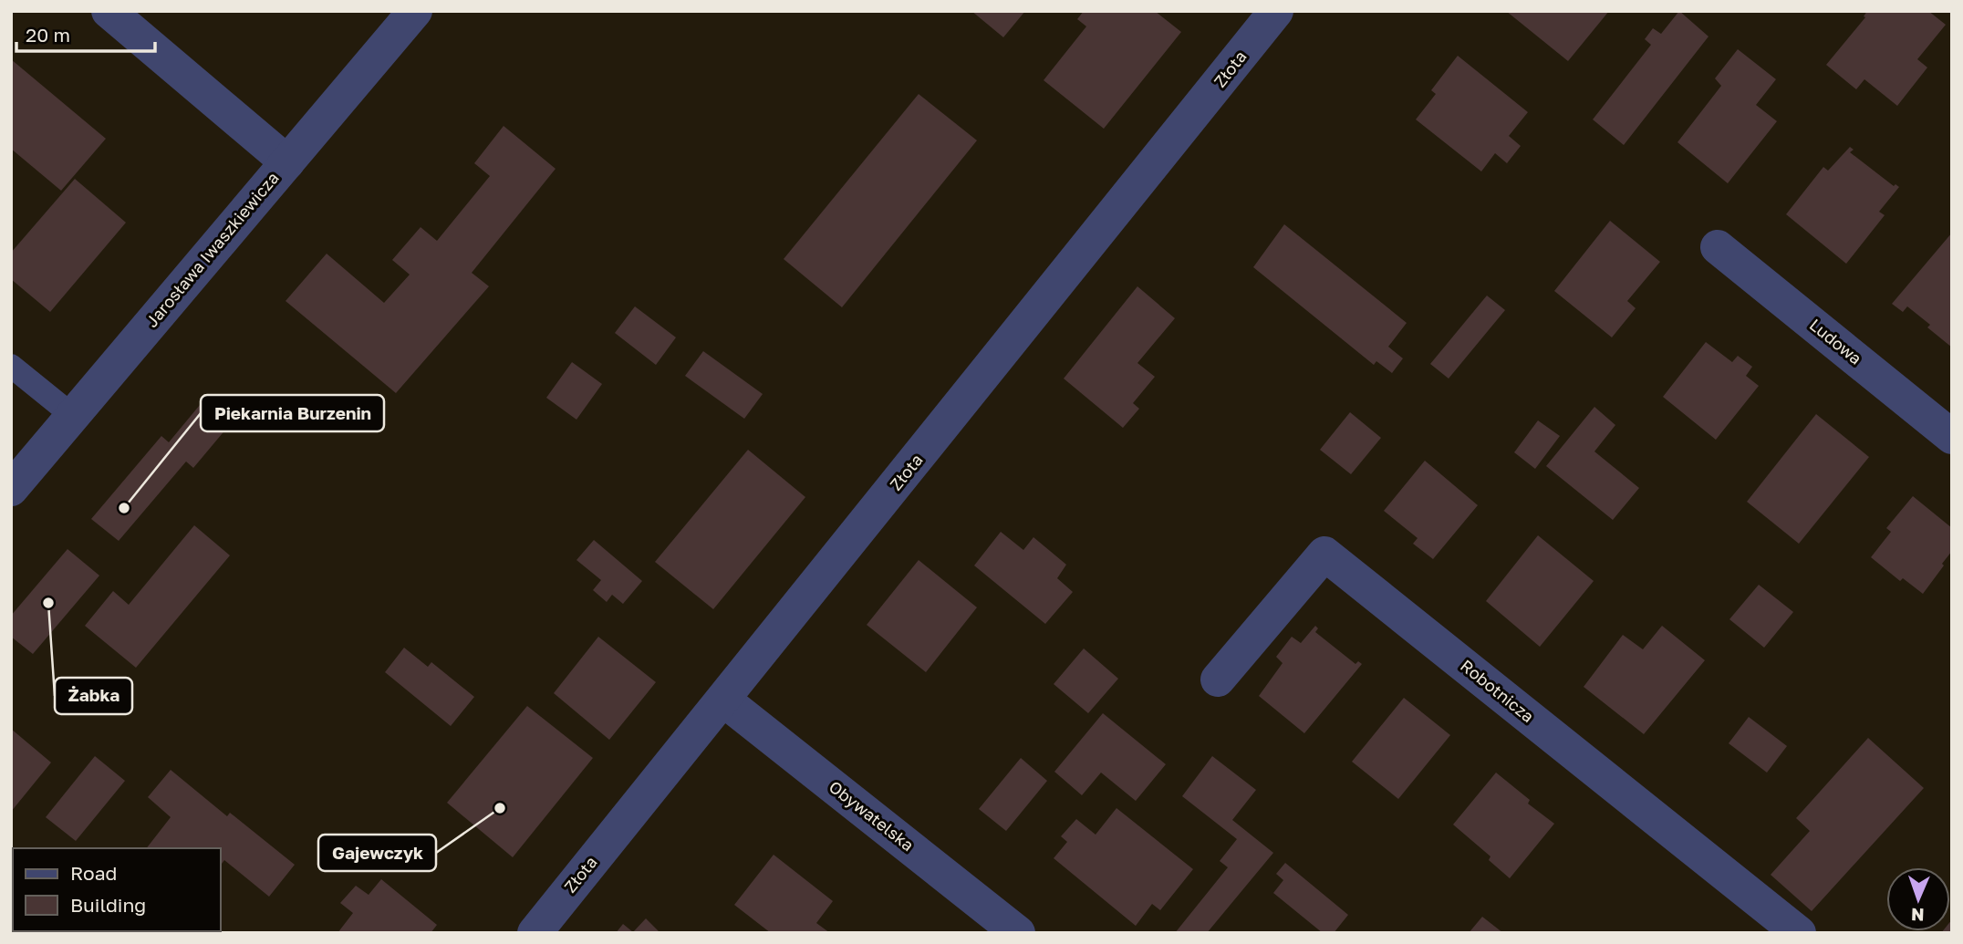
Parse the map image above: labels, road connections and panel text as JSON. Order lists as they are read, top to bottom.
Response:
{
  "streets": {
    "street": [
      "Złota",
      "Jarosława Iwaszkiewicza",
      "Ludowa",
      "Robotnicza",
      "Obywatelska"
    ]
  },
  "crossings": [
    ["Złota", "Obywatelska"]
  ],
  "places": ["Piekarnia Burzenin", "Żabka", "Gajewczyk"],
  "legend": ["Road", "Building"],
  "scale_bar": "20 m",
  "north": "bottom"
}
